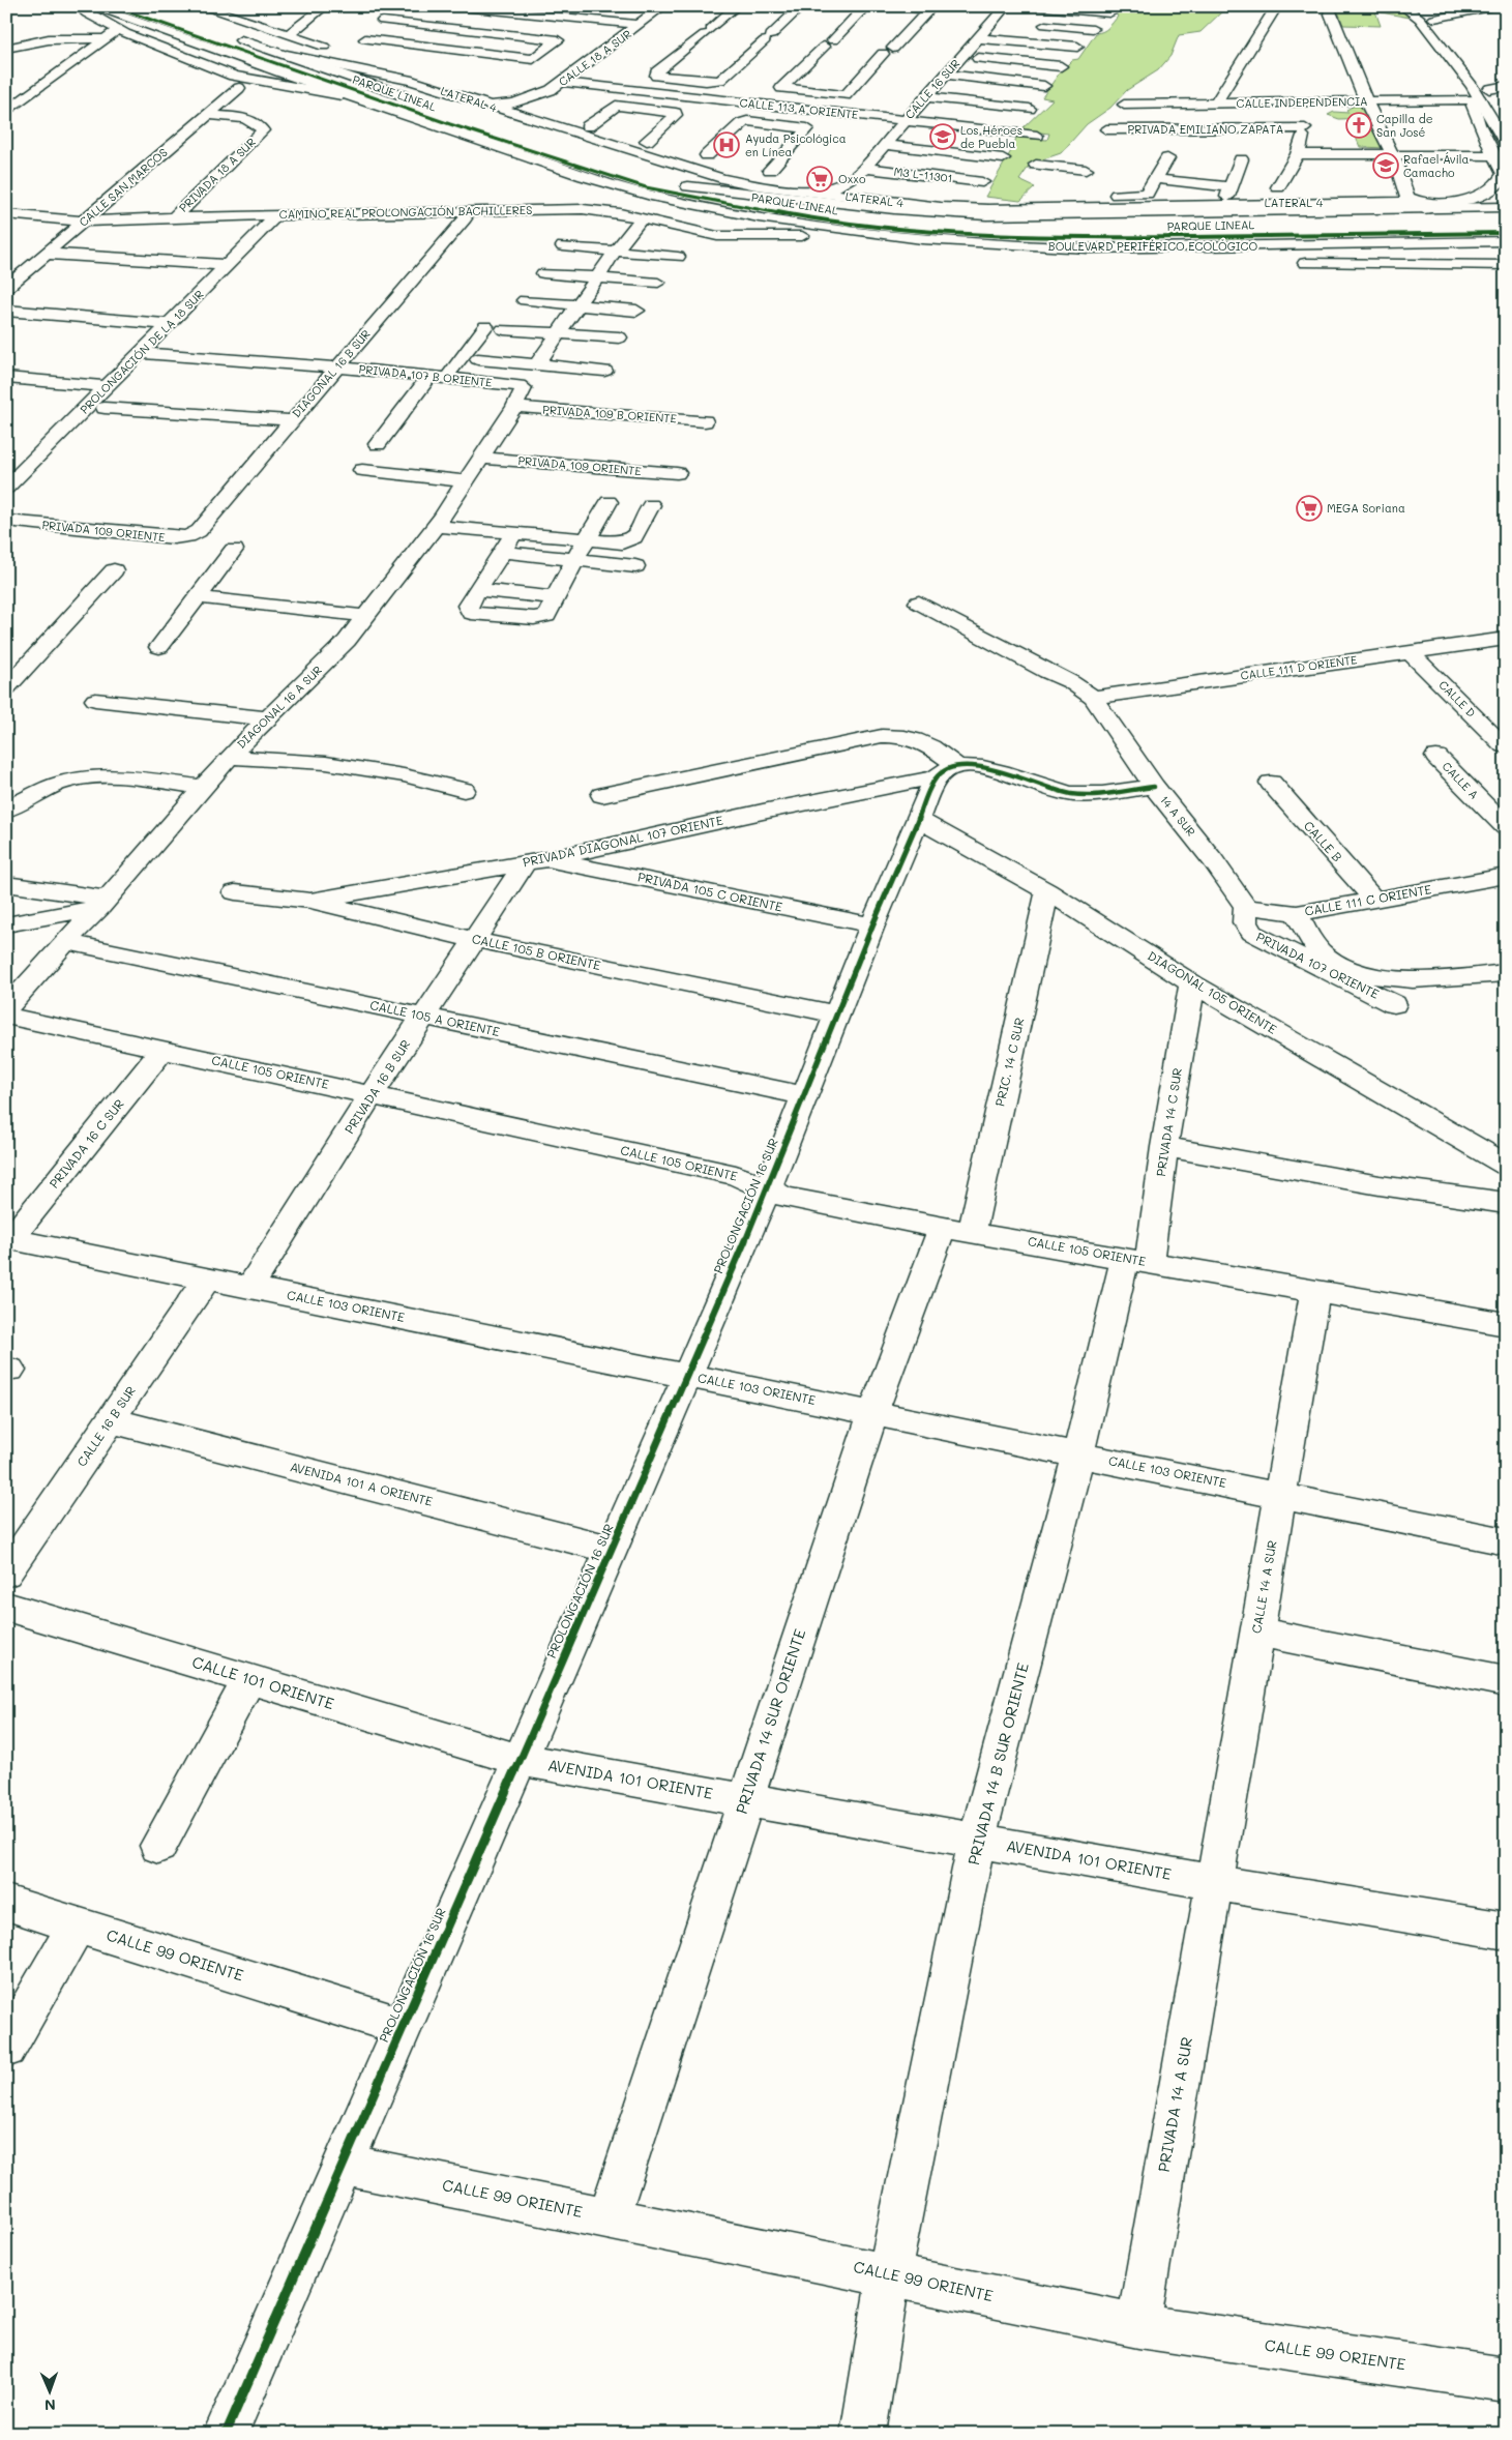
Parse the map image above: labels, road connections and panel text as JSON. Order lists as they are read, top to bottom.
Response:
{
  "streets": {
    "main road": [
      "CALLE 18 A SUR",
      "CALLE 16 SUR",
      "LATERAL 4",
      "CALLE INDEPENDENCIA",
      "CALLE 113 A ORIENTE",
      "PRIVADA EMILIANO ZAPATA",
      "PRIVADA 18 A SUR",
      "M3 L-11301",
      "CALLE SAN MARCOS",
      "CAMINO REAL PROLONGACIÓN BACHILLERES",
      "BOULEVARD PERIFÉRICO ECOLÓGICO",
      "PROLONGACIÓN DE LA 18 SUR",
      "DIAGONAL 16 B SUR",
      "PRIVADA 107 B ORIENTE",
      "PRIVADA 109 B ORIENTE",
      "PRIVADA 109 ORIENTE",
      "CALLE 111 D ORIENTE",
      "CALLE D",
      "DIAGONAL 16 A SUR",
      "CALLE A",
      "14 A SUR",
      "PRIVADA DIAGONAL 107 ORIENTE",
      "CALLE B",
      "PRIVADA 105 C ORIENTE",
      "CALLE 111 C ORIENTE",
      "CALLE 105 B ORIENTE",
      "PRIVADA 107 ORIENTE",
      "DIAGONAL 105 ORIENTE",
      "CALLE 105 A ORIENTE",
      "PRIC. 14 C SUR",
      "CALLE 105 ORIENTE",
      "PRIVADA 16 B SUR",
      "PRIVADA 14 C SUR",
      "PRIVADA 16 C SUR",
      "PROLONGACIÓN 16 SUR",
      "CALLE 103 ORIENTE",
      "CALLE 16 B SUR",
      "AVENIDA 101 A ORIENTE",
      "CALLE 14 A SUR",
      "CALLE 101 ORIENTE",
      "PRIVADA 14 SUR ORIENTE",
      "PRIVADA 14 B SUR ORIENTE",
      "AVENIDA 101 ORIENTE",
      "CALLE 99 ORIENTE",
      "PRIVADA 14 A SUR"
    ],
    "cycle path": ["PARQUE LINEAL"]
  },
  "crossings": [
    ["CALLE 18 A SUR", "LATERAL 4"],
    ["CALLE 18 A SUR", "CALLE 113 A ORIENTE"],
    ["CALLE 16 SUR", "LATERAL 4"],
    ["CALLE 16 SUR", "CALLE 113 A ORIENTE"],
    ["CALLE 16 SUR", "M3 L-11301"],
    ["LATERAL 4", "BOULEVARD PERIFÉRICO ECOLÓGICO"],
    ["PRIVADA 18 A SUR", "CALLE SAN MARCOS"],
    ["PRIVADA 18 A SUR", "CAMINO REAL PROLONGACIÓN BACHILLERES"],
    ["CALLE SAN MARCOS", "CAMINO REAL PROLONGACIÓN BACHILLERES"],
    ["CAMINO REAL PROLONGACIÓN BACHILLERES", "PROLONGACIÓN DE LA 18 SUR"],
    ["PROLONGACIÓN DE LA 18 SUR", "PRIVADA 107 B ORIENTE"],
    ["DIAGONAL 16 B SUR", "PRIVADA 107 B ORIENTE"],
    ["DIAGONAL 16 B SUR", "PRIVADA 109 ORIENTE"],
    ["PRIVADA 107 B ORIENTE", "DIAGONAL 16 A SUR"],
    ["PRIVADA 109 B ORIENTE", "DIAGONAL 16 A SUR"],
    ["PRIVADA 109 ORIENTE", "DIAGONAL 16 A SUR"],
    ["CALLE 111 D ORIENTE", "CALLE D"],
    ["CALLE 111 D ORIENTE", "14 A SUR"],
    ["DIAGONAL 16 A SUR", "CALLE 105 A ORIENTE"],
    ["14 A SUR", "PRIVADA DIAGONAL 107 ORIENTE"],
    ["14 A SUR", "CALLE 111 C ORIENTE"],
    ["14 A SUR", "PRIVADA 107 ORIENTE"],
    ["PRIVADA DIAGONAL 107 ORIENTE", "PRIVADA 105 C ORIENTE"],
    ["PRIVADA DIAGONAL 107 ORIENTE", "CALLE 105 B ORIENTE"],
    ["PRIVADA DIAGONAL 107 ORIENTE", "PRIVADA 16 B SUR"],
    ["PRIVADA DIAGONAL 107 ORIENTE", "PROLONGACIÓN 16 SUR"],
    ["CALLE B", "CALLE 111 C ORIENTE"],
    ["PRIVADA 105 C ORIENTE", "PRIVADA 16 B SUR"],
    ["PRIVADA 105 C ORIENTE", "PROLONGACIÓN 16 SUR"],
    ["CALLE 111 C ORIENTE", "PRIVADA 107 ORIENTE"],
    ["CALLE 105 B ORIENTE", "PRIVADA 16 B SUR"],
    ["CALLE 105 B ORIENTE", "PROLONGACIÓN 16 SUR"],
    ["DIAGONAL 105 ORIENTE", "PRIC. 14 C SUR"],
    ["DIAGONAL 105 ORIENTE", "PRIVADA 14 C SUR"],
    ["DIAGONAL 105 ORIENTE", "PROLONGACIÓN 16 SUR"],
    ["CALLE 105 A ORIENTE", "PRIVADA 16 B SUR"],
    ["CALLE 105 A ORIENTE", "PROLONGACIÓN 16 SUR"],
    ["PRIC. 14 C SUR", "CALLE 105 ORIENTE"],
    ["PRIC. 14 C SUR", "PRIVADA 14 SUR ORIENTE"],
    ["CALLE 105 ORIENTE", "PRIVADA 16 B SUR"],
    ["CALLE 105 ORIENTE", "PRIVADA 14 C SUR"],
    ["CALLE 105 ORIENTE", "PRIVADA 16 C SUR"],
    ["CALLE 105 ORIENTE", "PROLONGACIÓN 16 SUR"],
    ["CALLE 105 ORIENTE", "CALLE 14 A SUR"],
    ["CALLE 105 ORIENTE", "PRIVADA 14 SUR ORIENTE"],
    ["CALLE 105 ORIENTE", "PRIVADA 14 B SUR ORIENTE"],
    ["PRIVADA 16 B SUR", "CALLE 103 ORIENTE"],
    ["PRIVADA 14 C SUR", "PRIVADA 14 B SUR ORIENTE"],
    ["PRIVADA 16 C SUR", "CALLE 103 ORIENTE"],
    ["PROLONGACIÓN 16 SUR", "CALLE 103 ORIENTE"],
    ["PROLONGACIÓN 16 SUR", "AVENIDA 101 A ORIENTE"],
    ["PROLONGACIÓN 16 SUR", "CALLE 101 ORIENTE"],
    ["PROLONGACIÓN 16 SUR", "AVENIDA 101 ORIENTE"],
    ["PROLONGACIÓN 16 SUR", "CALLE 99 ORIENTE"],
    ["CALLE 103 ORIENTE", "CALLE 16 B SUR"],
    ["CALLE 103 ORIENTE", "CALLE 14 A SUR"],
    ["CALLE 103 ORIENTE", "PRIVADA 14 SUR ORIENTE"],
    ["CALLE 103 ORIENTE", "PRIVADA 14 B SUR ORIENTE"],
    ["CALLE 16 B SUR", "AVENIDA 101 A ORIENTE"],
    ["CALLE 14 A SUR", "AVENIDA 101 ORIENTE"],
    ["CALLE 14 A SUR", "PRIVADA 14 A SUR"],
    ["CALLE 101 ORIENTE", "AVENIDA 101 ORIENTE"],
    ["PRIVADA 14 SUR ORIENTE", "AVENIDA 101 ORIENTE"],
    ["PRIVADA 14 SUR ORIENTE", "CALLE 99 ORIENTE"],
    ["PRIVADA 14 B SUR ORIENTE", "AVENIDA 101 ORIENTE"],
    ["PRIVADA 14 B SUR ORIENTE", "CALLE 99 ORIENTE"],
    ["AVENIDA 101 ORIENTE", "PRIVADA 14 A SUR"],
    ["CALLE 99 ORIENTE", "PRIVADA 14 A SUR"]
  ],
  "places": {
    "church": ["Capilla de San José"],
    "school or university": ["Los Héroes de Puebla", "Rafael Ávila Camacho"],
    "hospital": ["Ayuda Psicológica en Línea"],
    "supermarket": ["Oxxo", "MEGA Soriana"]
  },
  "north": "bottom"
}
